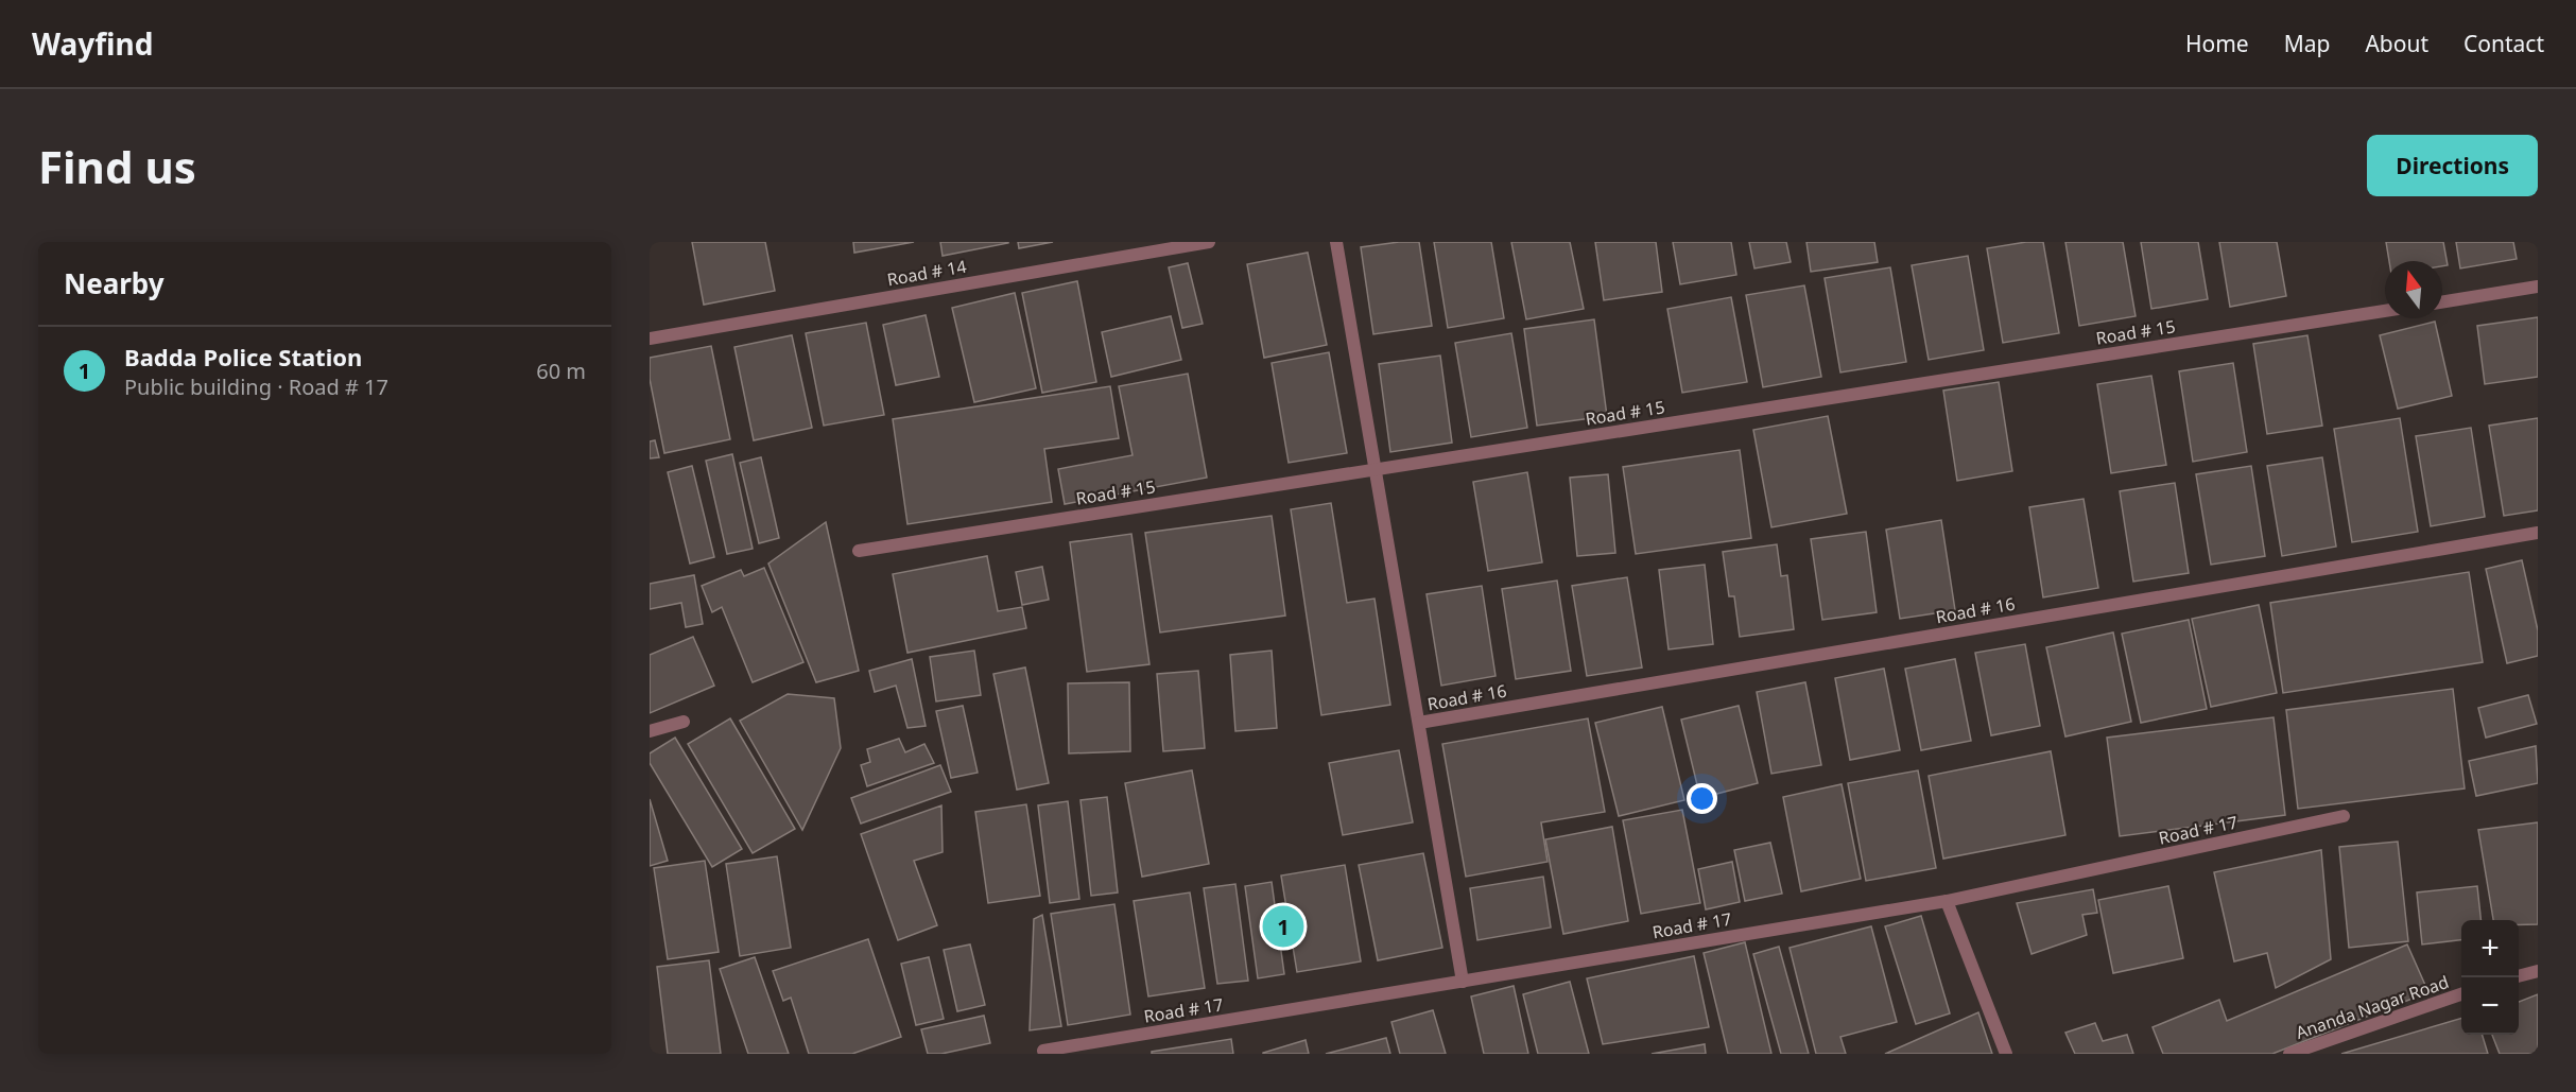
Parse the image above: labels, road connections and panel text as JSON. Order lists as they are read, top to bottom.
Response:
{
  "streets": {
    "street": [
      "Road # 14",
      "Road # 15",
      "Road # 16",
      "Road # 17",
      "Ananda Nagar Road"
    ]
  },
  "north": "top",
  "page": {
    "header": "Wayfind",
    "nav": [
      "Home",
      "Map",
      "About",
      "Contact"
    ],
    "buttons": "Directions",
    "title": "Find us",
    "heading": "Nearby",
    "list": [
      {
        "mark": "1",
        "name": "Badda Police Station",
        "note": "Public building · Road # 17",
        "value": "60 m"
      }
    ],
    "pins": "1",
    "map_buttons": ["+", "−"]
  }
}
